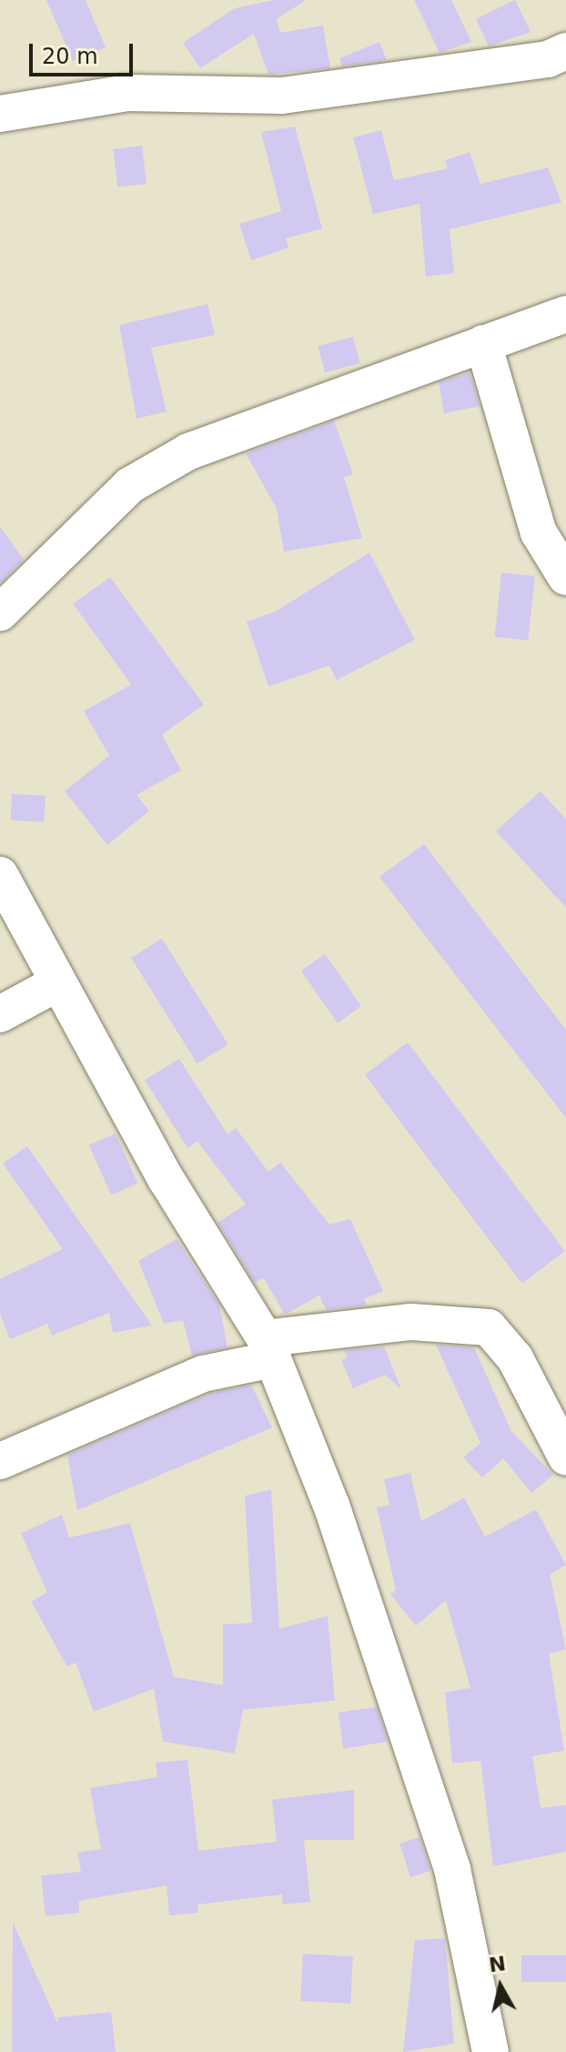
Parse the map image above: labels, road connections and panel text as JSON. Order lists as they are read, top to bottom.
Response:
{
  "scale_bar": "20 m",
  "north": "top"
}
